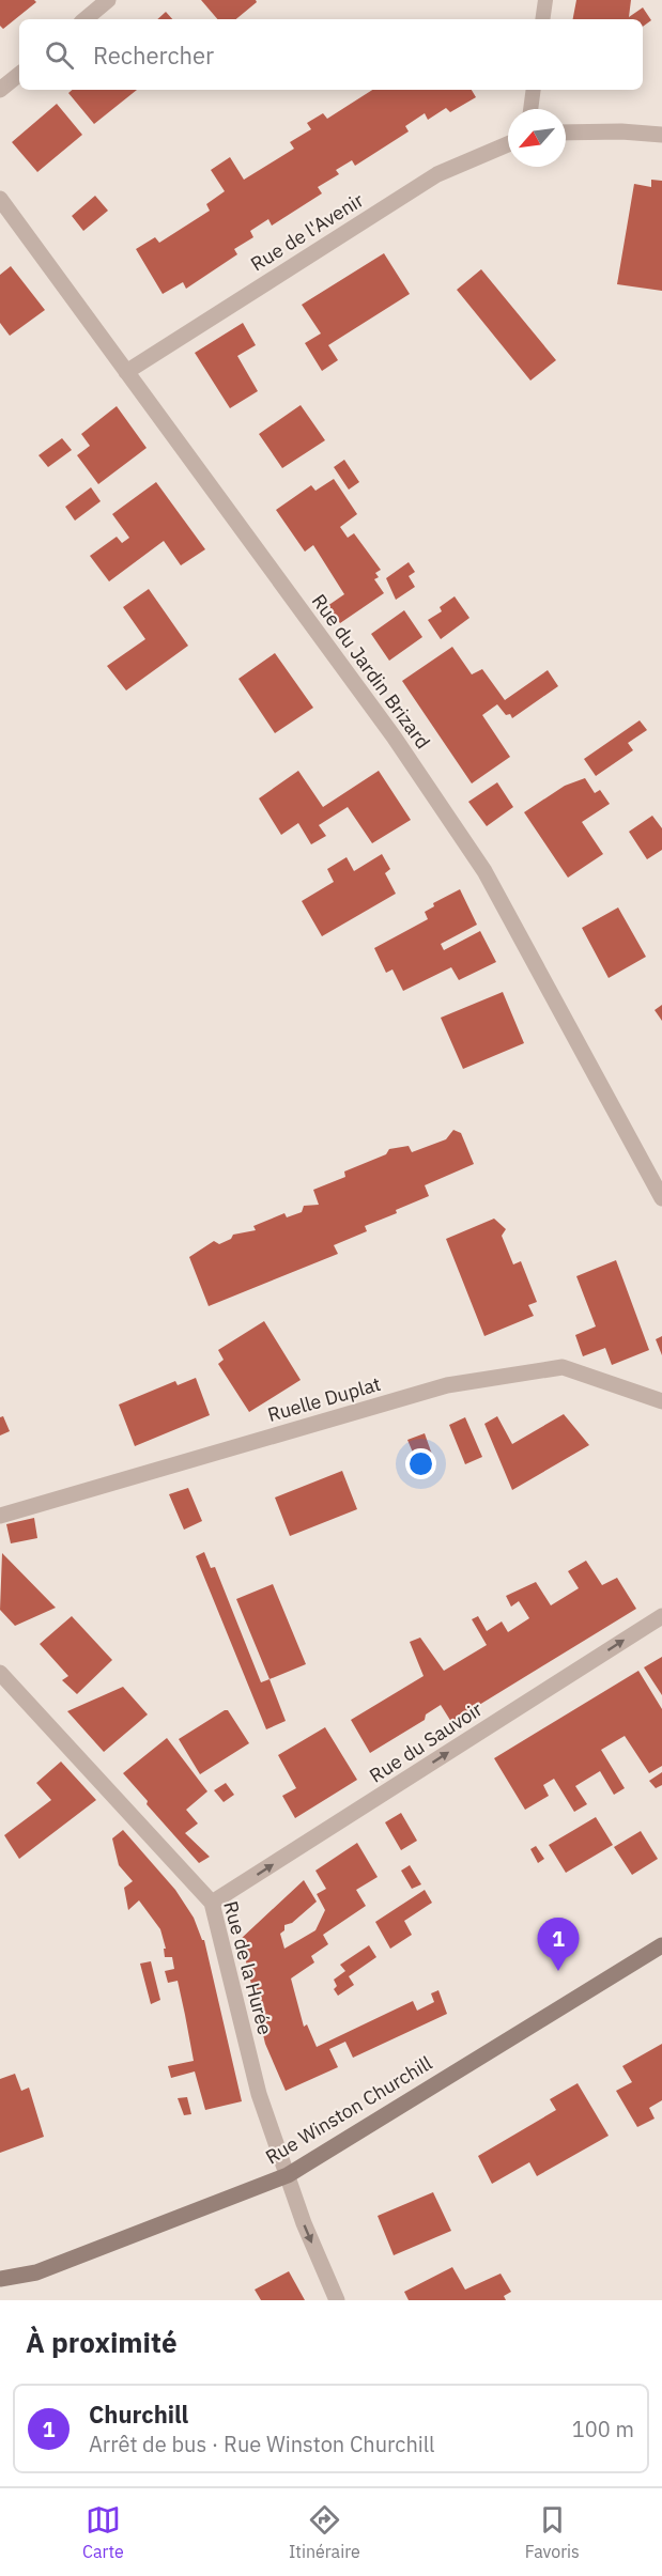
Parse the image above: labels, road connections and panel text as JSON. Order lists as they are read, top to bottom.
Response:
{
  "streets": {
    "main road": ["Rue Winston Churchill"],
    "street": [
      "Rue de l'Avenir",
      "Rue du Jardin Brizard",
      "Ruelle Duplat",
      "Rue du Sauvoir",
      "Rue de la Hurée"
    ]
  },
  "crossings": [
    ["Rue de l'Avenir", "Rue du Jardin Brizard"],
    ["Rue du Sauvoir", "Rue de la Hurée"],
    ["Rue de la Hurée", "Rue Winston Churchill"]
  ],
  "one_way": ["Rue du Sauvoir"],
  "north": "bottom left",
  "page": {
    "search": "Rechercher",
    "pins": "1",
    "heading": "À proximité",
    "list": [
      {
        "mark": "1",
        "name": "Churchill",
        "note": "Arrêt de bus · Rue Winston Churchill",
        "value": "100 m"
      }
    ],
    "nav": ["Carte", "Itinéraire", "Favoris"]
  }
}
